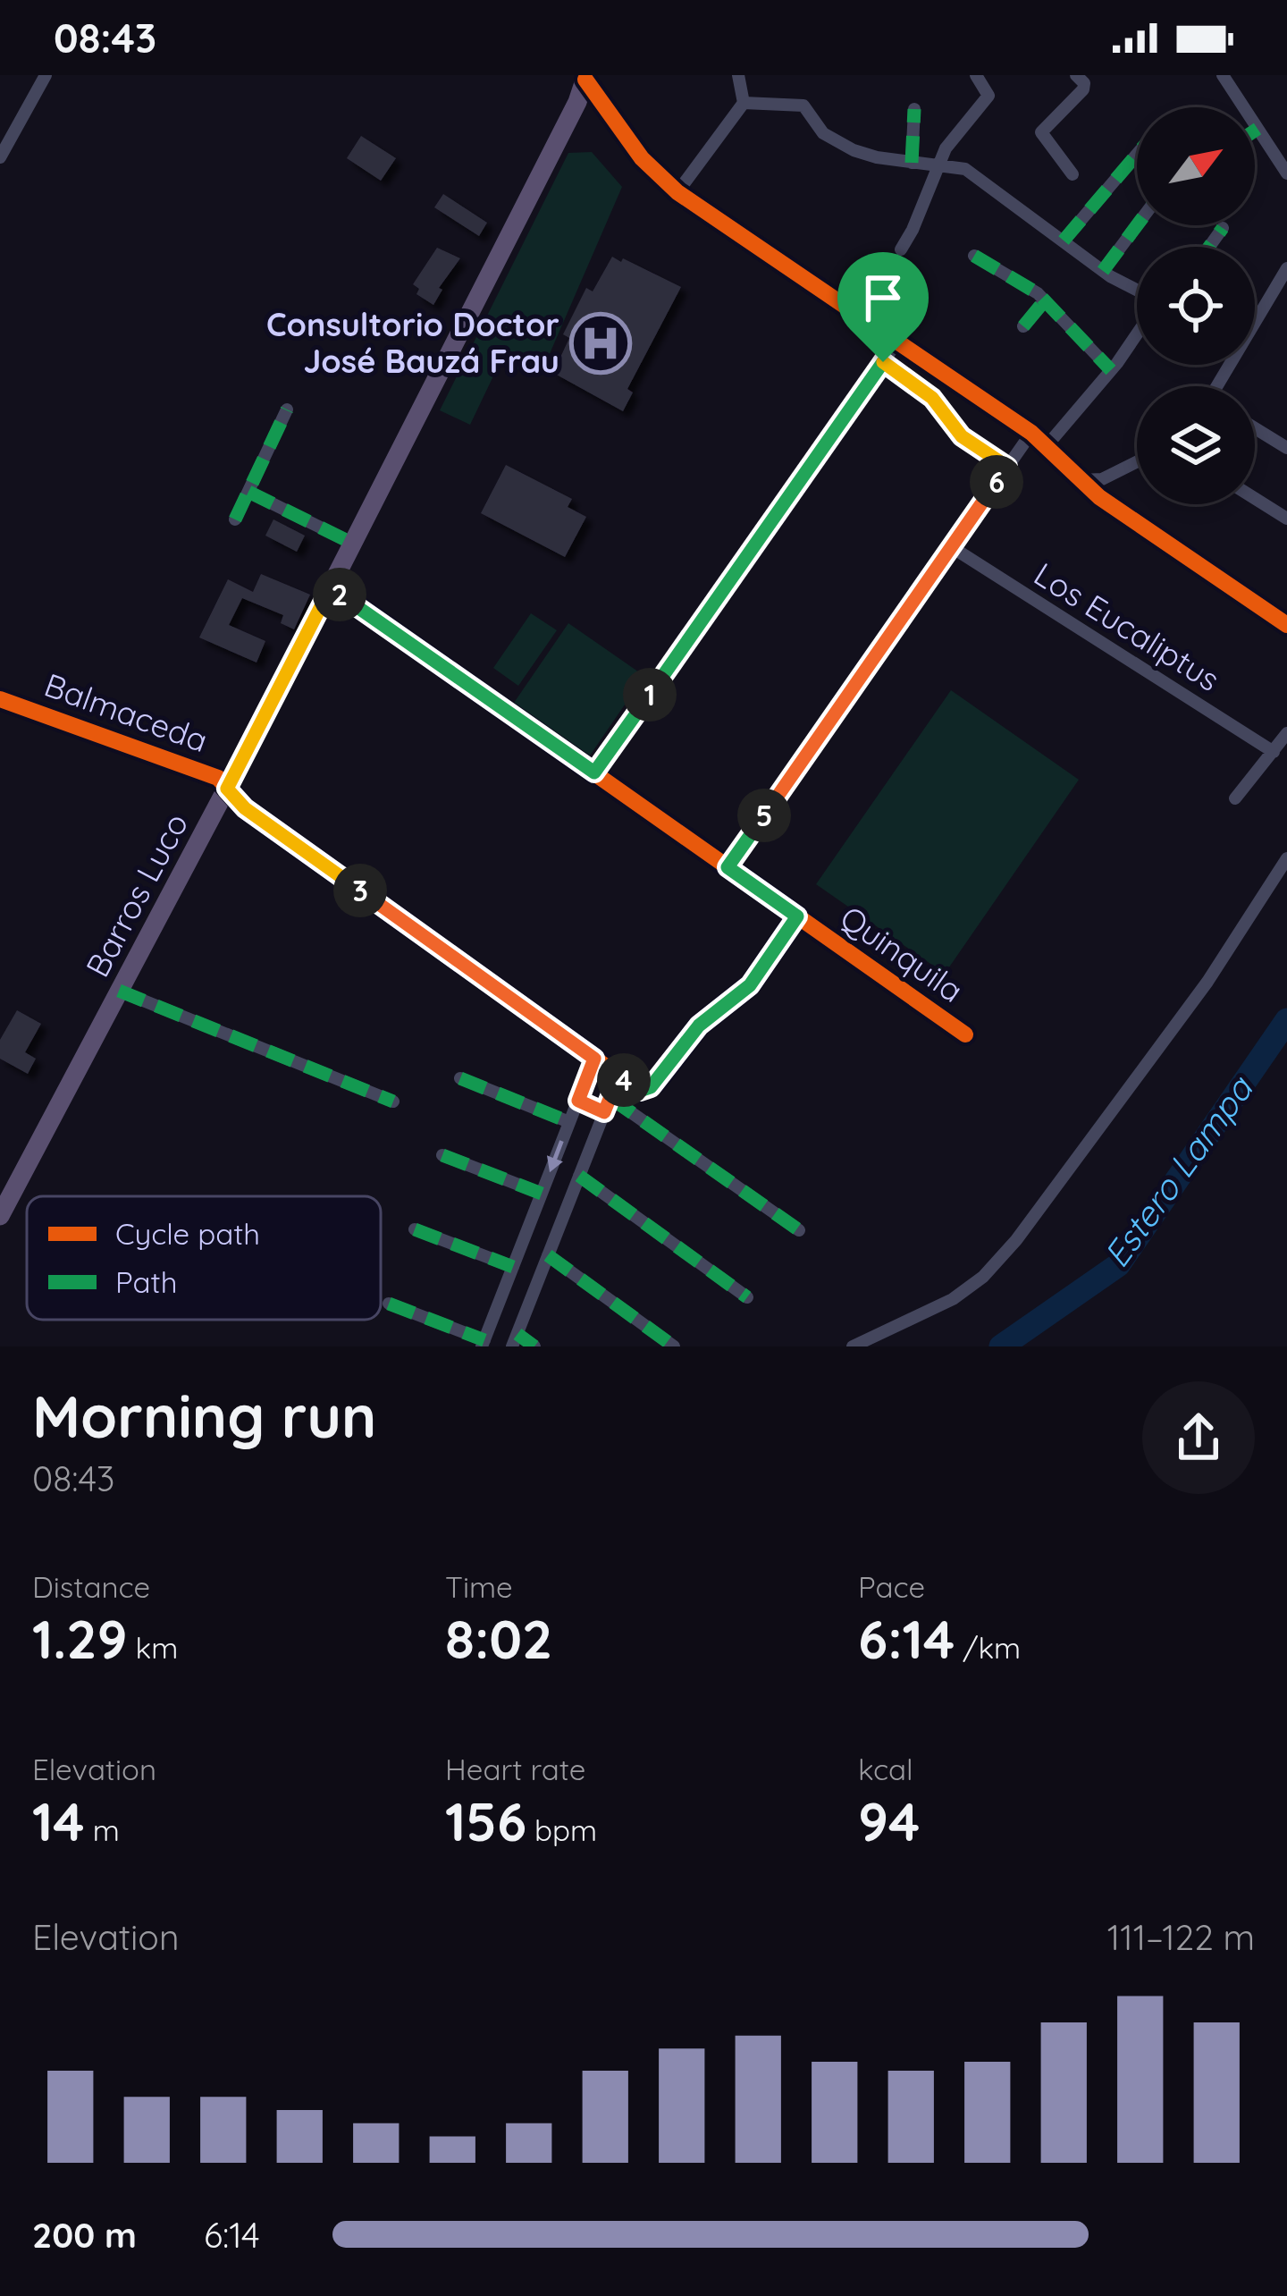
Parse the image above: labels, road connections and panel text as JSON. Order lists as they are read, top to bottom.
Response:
{
  "streets": {
    "main road": ["Barros Luco"],
    "street": ["Los Eucaliptus", "Balmaceda", "Quinquila"]
  },
  "crossings": [
    ["Balmaceda", "Barros Luco"],
    ["Balmaceda", "Quinquila"],
    ["Barros Luco", "Quinquila"]
  ],
  "water": ["Estero Lampa"],
  "places": {
    "hospital": ["Consultorio Doctor José Bauzá Frau"]
  },
  "legend": ["Cycle path", "Path"],
  "north": "top right",
  "page": {
    "status": "08:43",
    "pins": [
      "6",
      "2",
      "1",
      "5",
      "3",
      "4"
    ],
    "heading": ["Morning run", "08:43"],
    "stats": [
      ["Distance", "1.29 km"],
      ["Time", "8:02"],
      ["Pace", "6:14 /km"],
      ["Elevation", "14 m"],
      ["Heart rate", "156 bpm"],
      ["kcal", "94"]
    ],
    "chart": ["Elevation", "111–122 m"],
    "list": [
      {
        "name": "200 m",
        "note": "6:14"
      }
    ]
  }
}
